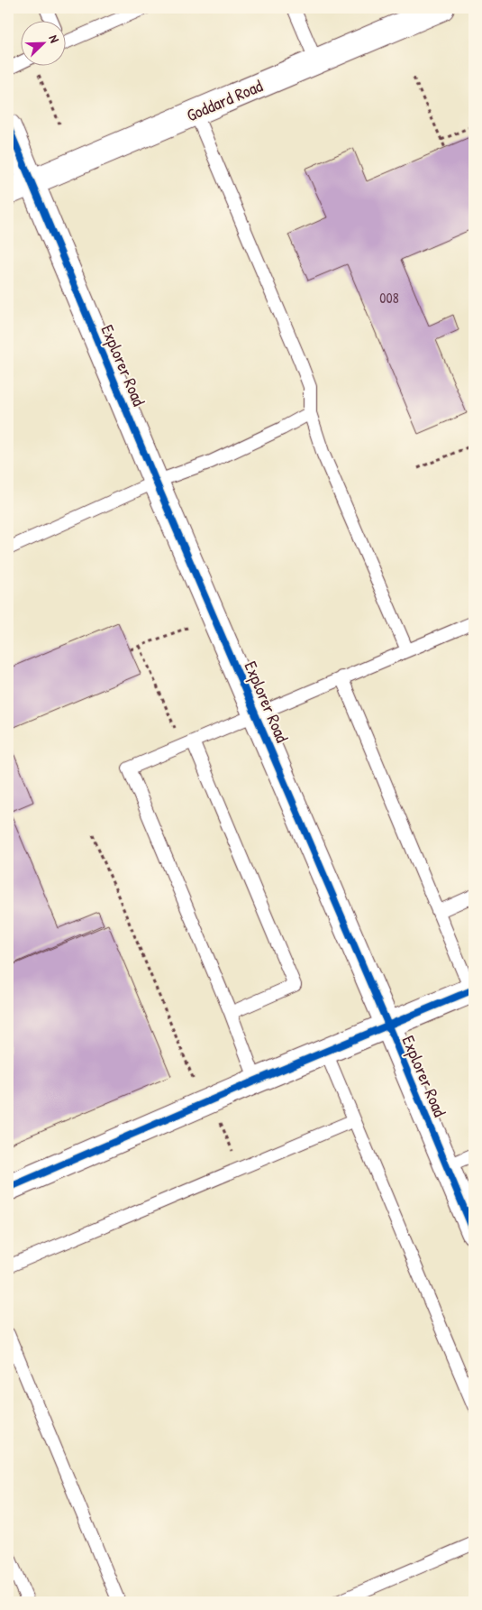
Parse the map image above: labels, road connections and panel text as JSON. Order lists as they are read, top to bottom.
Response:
{
  "streets": {
    "street": ["Goddard Road", "Explorer Road"]
  },
  "crossings": [
    ["Goddard Road", "Explorer Road"]
  ],
  "house_numbers": ["008"],
  "north": "top right"
}
